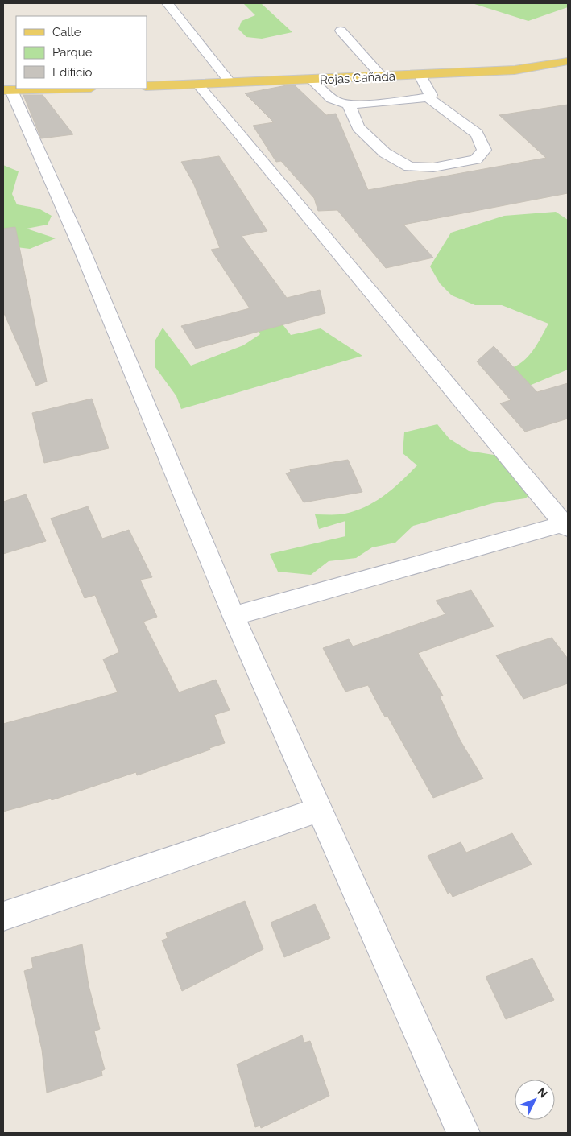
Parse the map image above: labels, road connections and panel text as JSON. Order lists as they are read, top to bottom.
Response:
{
  "streets": {
    "main road": ["Rojas Cañada"]
  },
  "legend": ["Calle", "Parque", "Edificio"],
  "north": "top right"
}
